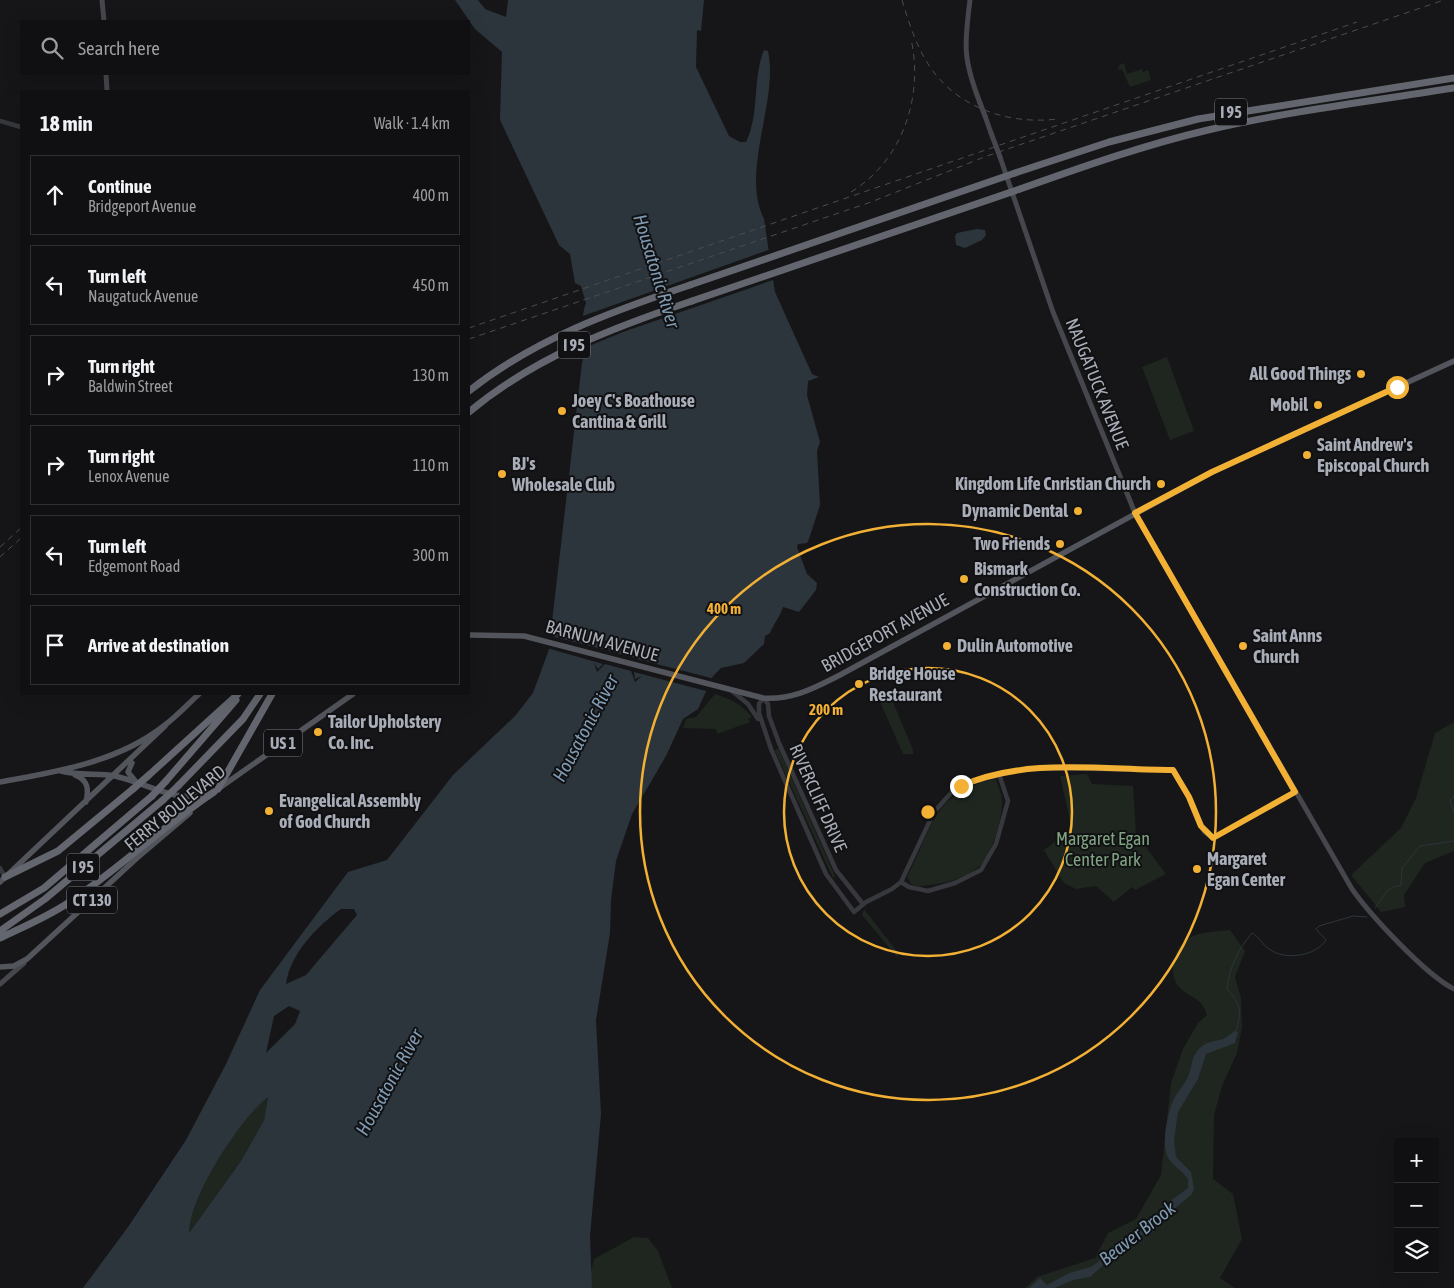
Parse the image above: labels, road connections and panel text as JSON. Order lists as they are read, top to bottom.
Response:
{
  "streets": {
    "highway": ["I 95"],
    "main road": [
      "NAUGATUCK AVENUE",
      "BRIDGEPORT AVENUE",
      "BARNUM AVENUE",
      "US 1",
      "FERRY BOULEVARD",
      "CT 130"
    ],
    "street": ["RIVERCLIFF DRIVE"]
  },
  "crossings": [
    ["NAUGATUCK AVENUE", "BRIDGEPORT AVENUE"],
    ["BRIDGEPORT AVENUE", "BARNUM AVENUE"],
    ["BRIDGEPORT AVENUE", "RIVERCLIFF DRIVE"],
    ["US 1", "FERRY BOULEVARD"]
  ],
  "water": ["Housatonic River", "Beaver Brook"],
  "parks": ["Margaret Egan Center Park"],
  "places": [
    "All Good Things",
    "Mobil",
    "Joey C's Boathouse Cantina & Grill",
    "Saint Andrew's Episcopal Church",
    "BJ's Wholesale Club",
    "Kingdom Life Cnristian Church",
    "Dynamic Dental",
    "Two Friends",
    "Bismark Construction Co.",
    "Dulin Automotive",
    "Saint Anns Church",
    "Bridge House Restaurant",
    "Tailor Upholstery Co. Inc.",
    "Evangelical Assembly of God Church",
    "Margaret Egan Center"
  ],
  "page": {
    "search": "Search here",
    "heading": ["18 min", "Walk · 1.4 km"],
    "list": [
      ["Continue", "Bridgeport Avenue", "400 m"],
      ["Turn left", "Naugatuck Avenue", "450 m"],
      ["Turn right", "Baldwin Street", "130 m"],
      ["Turn right", "Lenox Avenue", "110 m"],
      ["Turn left", "Edgemont Road", "300 m"],
      "Arrive at destination"
    ],
    "map_buttons": ["+", "−"]
  },
  "rings": ["400 m", "200 m"]
}
